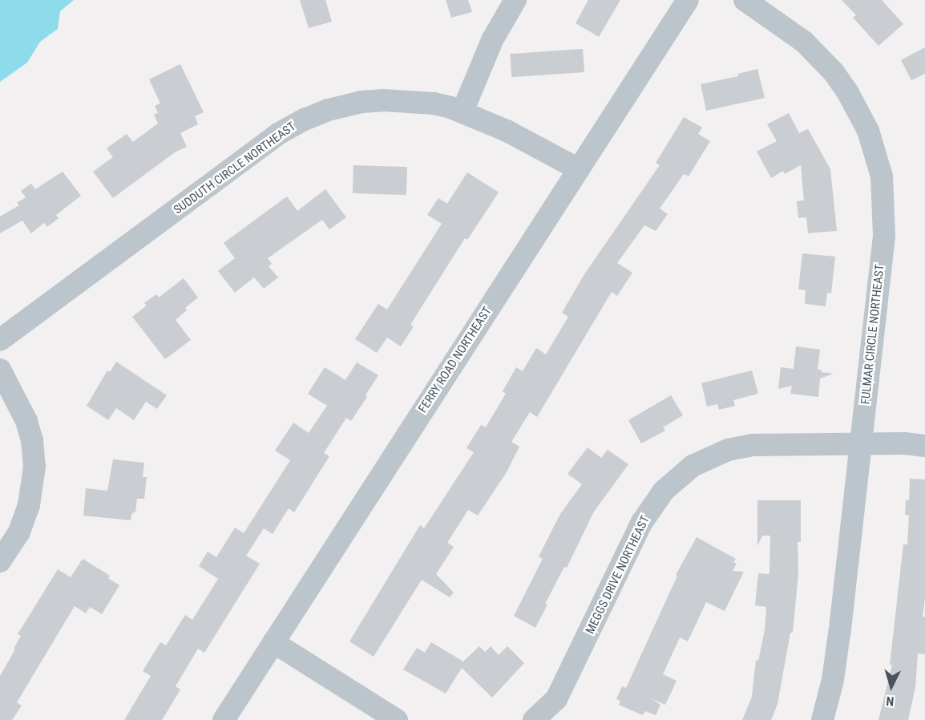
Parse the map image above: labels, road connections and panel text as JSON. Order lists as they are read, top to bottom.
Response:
{
  "streets": {
    "street": [
      "SUDDUTH CIRCLE NORTHEAST",
      "FULMAR CIRCLE NORTHEAST",
      "FERRY ROAD NORTHEAST",
      "MEGGS DRIVE NORTHEAST"
    ]
  },
  "crossings": [
    ["SUDDUTH CIRCLE NORTHEAST", "FERRY ROAD NORTHEAST"],
    ["FULMAR CIRCLE NORTHEAST", "MEGGS DRIVE NORTHEAST"]
  ],
  "north": "bottom"
}
